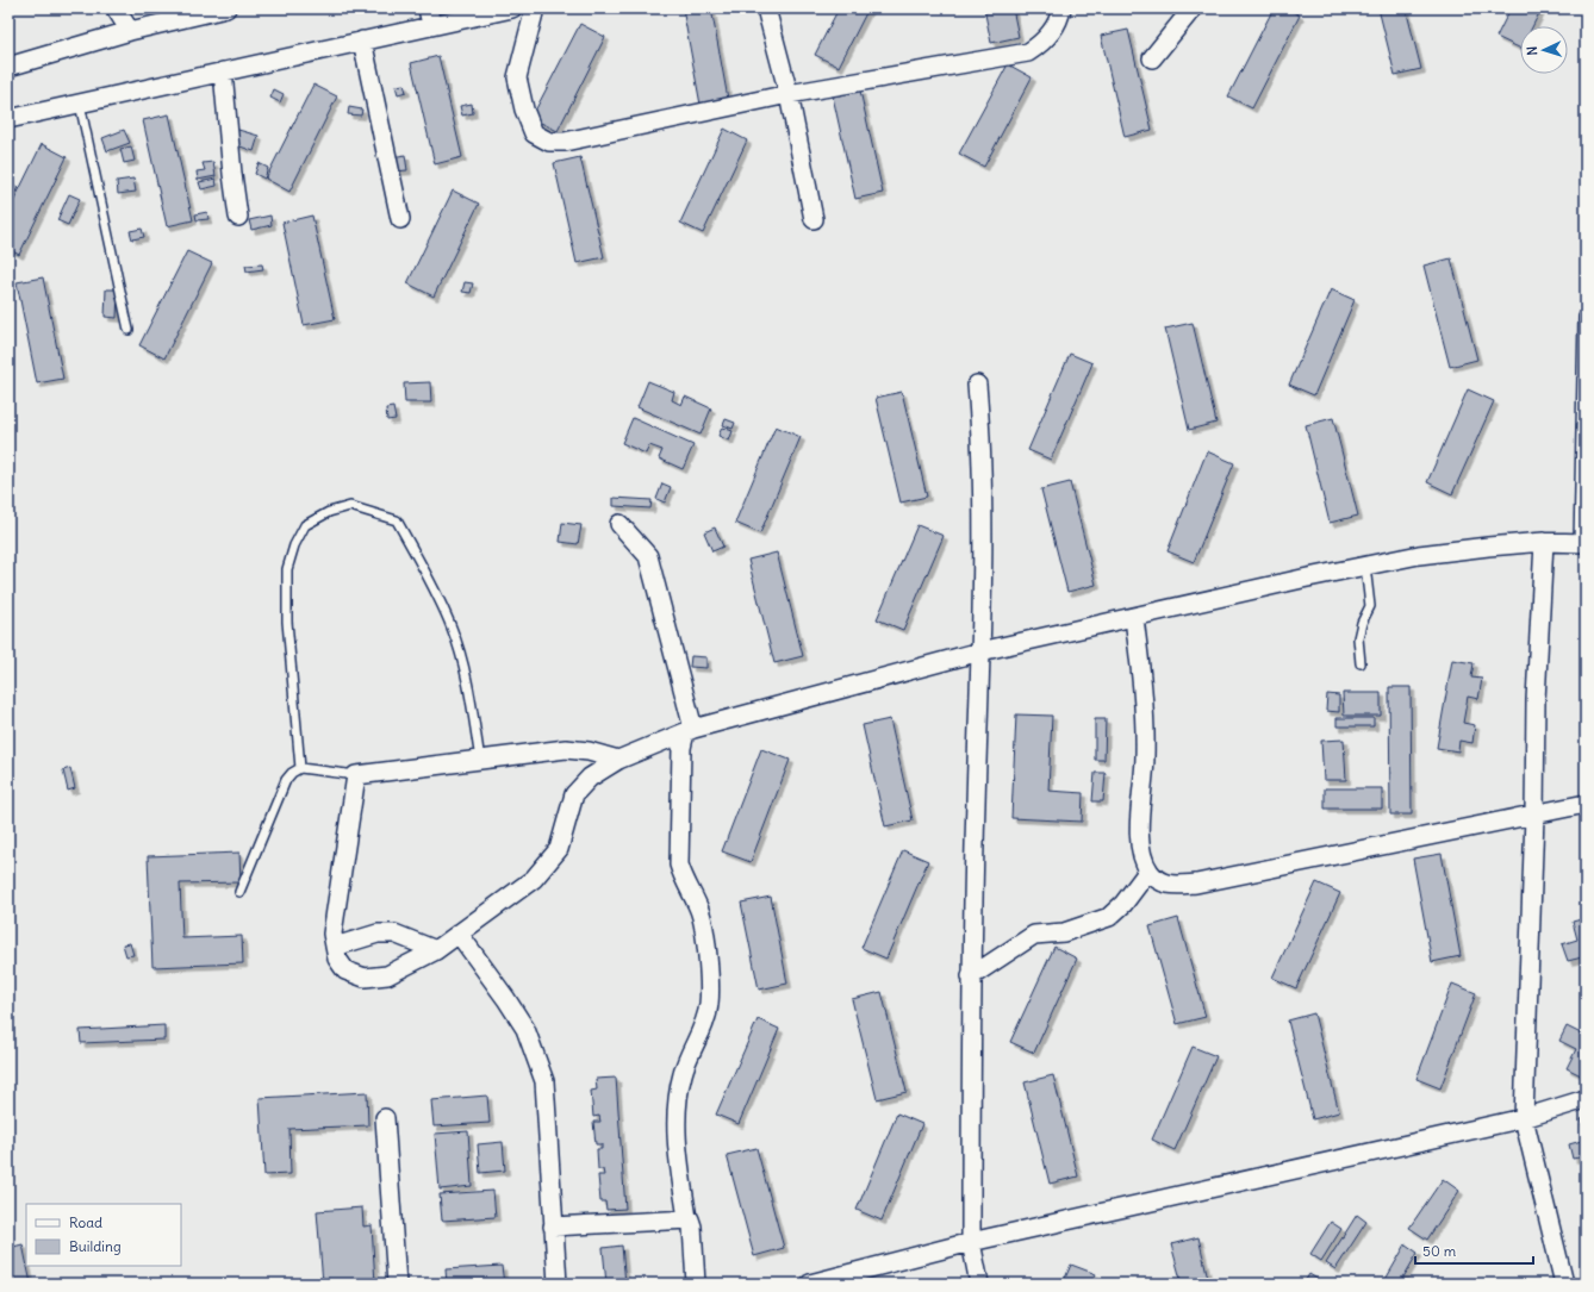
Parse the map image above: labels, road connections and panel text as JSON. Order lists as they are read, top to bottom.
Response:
{
  "legend": ["Road", "Building"],
  "scale_bar": "50 m",
  "north": "left"
}
